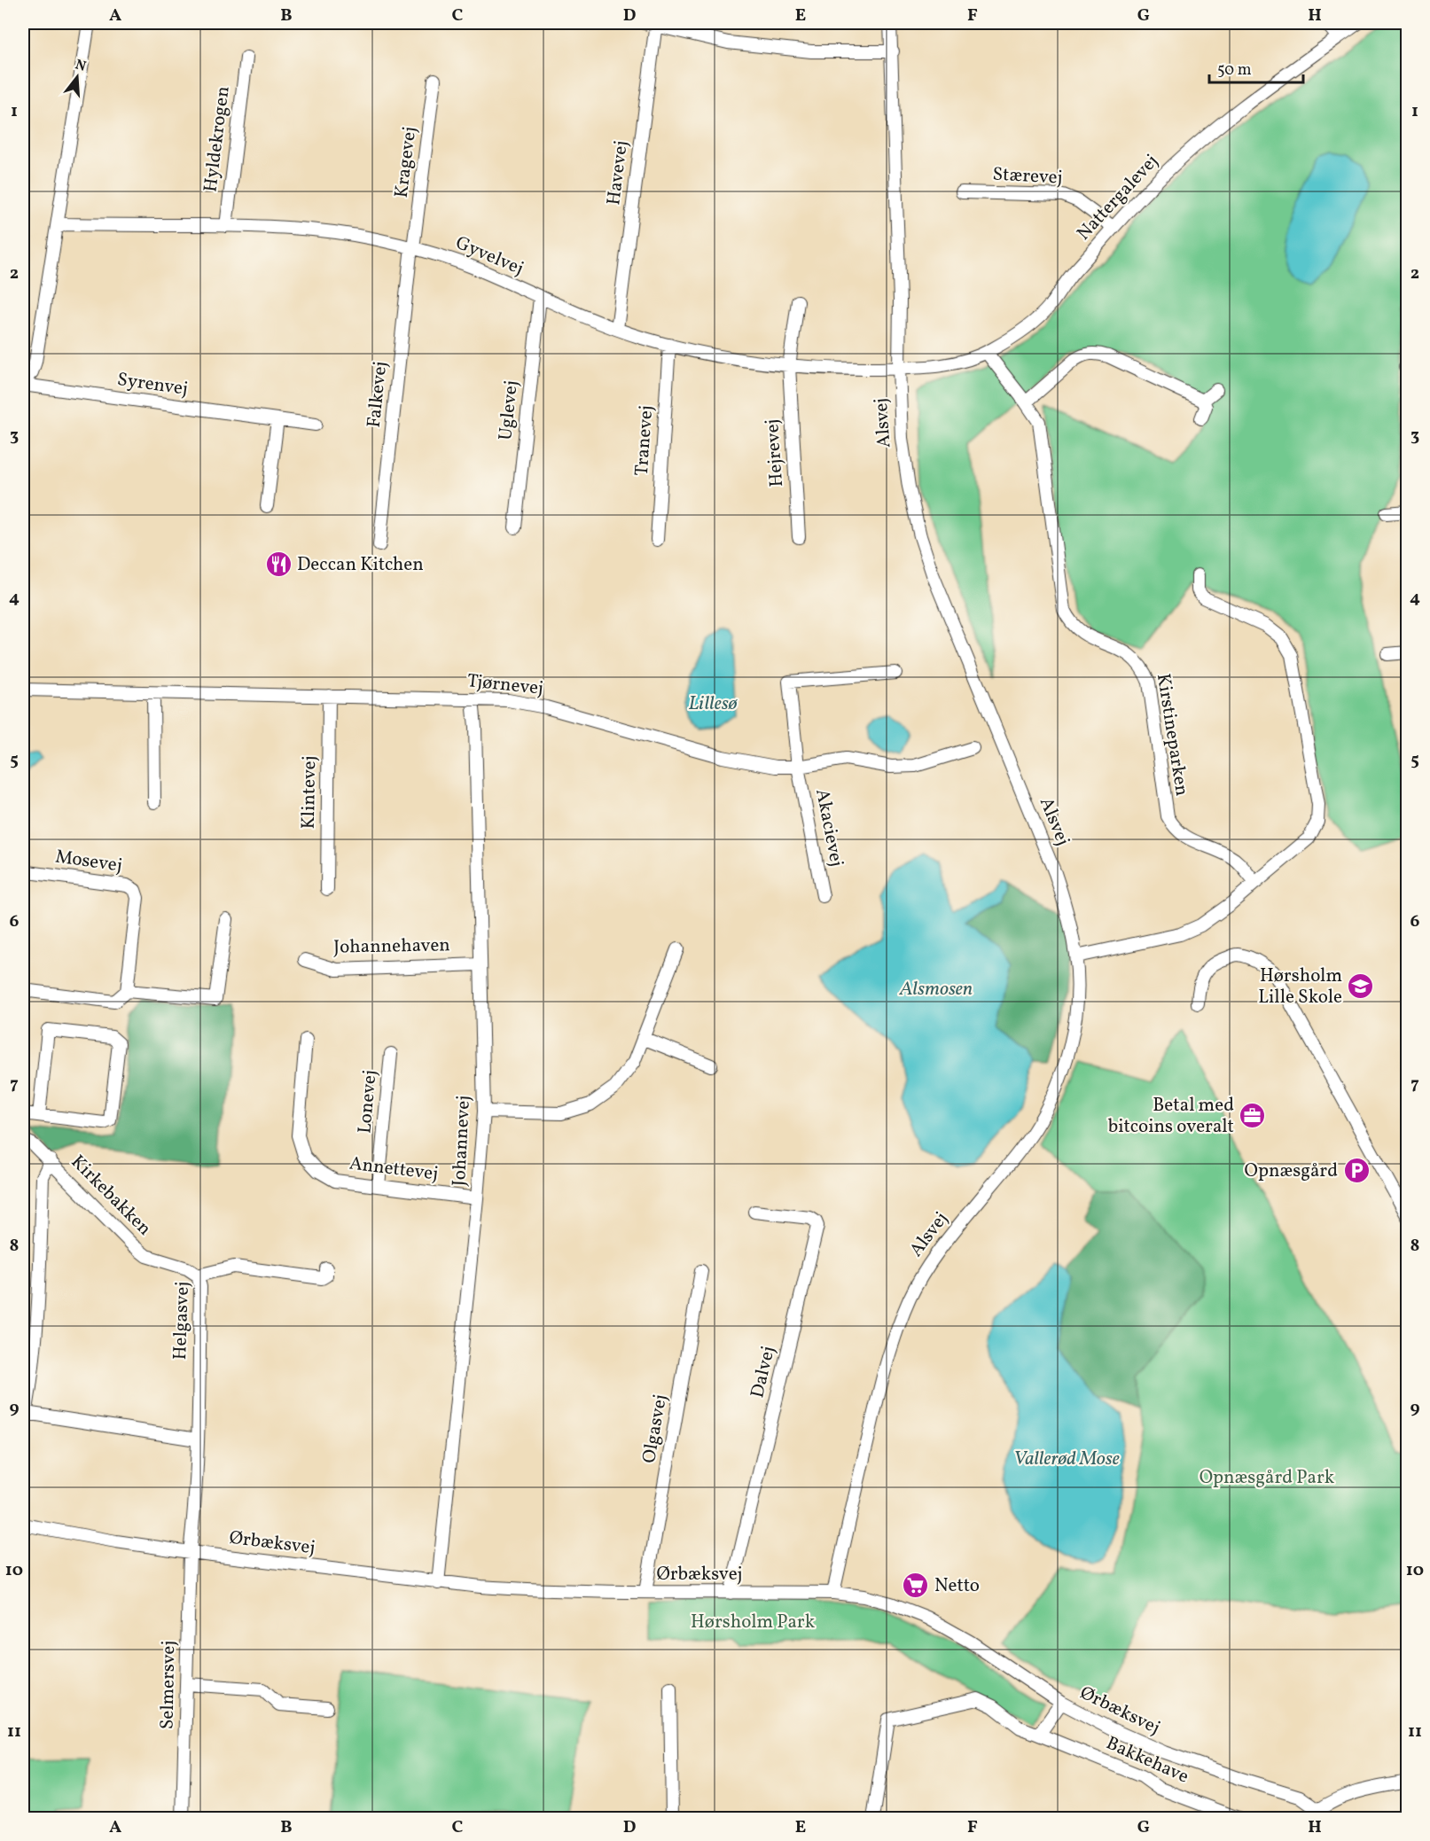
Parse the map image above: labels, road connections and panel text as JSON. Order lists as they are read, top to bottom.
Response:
{
  "streets": {
    "street": [
      "Hyldekrogen",
      "Kragevej",
      "Havevej",
      "Stærevej",
      "Nattergalevej",
      "Gyvelvej",
      "Syrenvej",
      "Falkevej",
      "Uglevej",
      "Alsvej",
      "Tranevej",
      "Hejrevej",
      "Tjørnevej",
      "Kirstineparken",
      "Klintevej",
      "Akacievej",
      "Mosevej",
      "Johannehaven",
      "Lonevej",
      "Johannevej",
      "Annettevej",
      "Kirkebakken",
      "Helgasvej",
      "Dalvej",
      "Olgasvej",
      "Ørbæksvej",
      "Selmersvej",
      "Bakkehave"
    ]
  },
  "crossings": [
    ["Hyldekrogen", "Gyvelvej"],
    ["Kragevej", "Gyvelvej"],
    ["Kragevej", "Falkevej"],
    ["Havevej", "Gyvelvej"],
    ["Stærevej", "Nattergalevej"],
    ["Nattergalevej", "Gyvelvej"],
    ["Nattergalevej", "Alsvej"],
    ["Nattergalevej", "Kirstineparken"],
    ["Gyvelvej", "Falkevej"],
    ["Gyvelvej", "Uglevej"],
    ["Gyvelvej", "Alsvej"],
    ["Gyvelvej", "Tranevej"],
    ["Gyvelvej", "Hejrevej"],
    ["Alsvej", "Ørbæksvej"],
    ["Tjørnevej", "Klintevej"],
    ["Tjørnevej", "Akacievej"],
    ["Tjørnevej", "Johannevej"],
    ["Johannehaven", "Johannevej"],
    ["Lonevej", "Annettevej"],
    ["Johannevej", "Annettevej"],
    ["Johannevej", "Ørbæksvej"],
    ["Kirkebakken", "Helgasvej"],
    ["Helgasvej", "Ørbæksvej"],
    ["Helgasvej", "Selmersvej"],
    ["Dalvej", "Ørbæksvej"],
    ["Olgasvej", "Ørbæksvej"],
    ["Ørbæksvej", "Selmersvej"]
  ],
  "water": ["Lillesø", "Alsmosen", "Vallerød Mose"],
  "parks": ["Opnæsgård Park", "Hørsholm Park"],
  "places": {
    "restaurant": ["Deccan Kitchen"],
    "school or university": ["Hørsholm Lille Skole"],
    "office": ["Betal med bitcoins overalt"],
    "parking": ["Opnæsgård"],
    "supermarket": ["Netto"]
  },
  "scale_bar": "50 m",
  "north": "top",
  "grid": {
    "columns": [
      "A",
      "B",
      "C",
      "D",
      "E",
      "F",
      "G",
      "H"
    ],
    "rows": [
      "1",
      "2",
      "3",
      "4",
      "5",
      "6",
      "7",
      "8",
      "9",
      "10",
      "11"
    ]
  }
}
